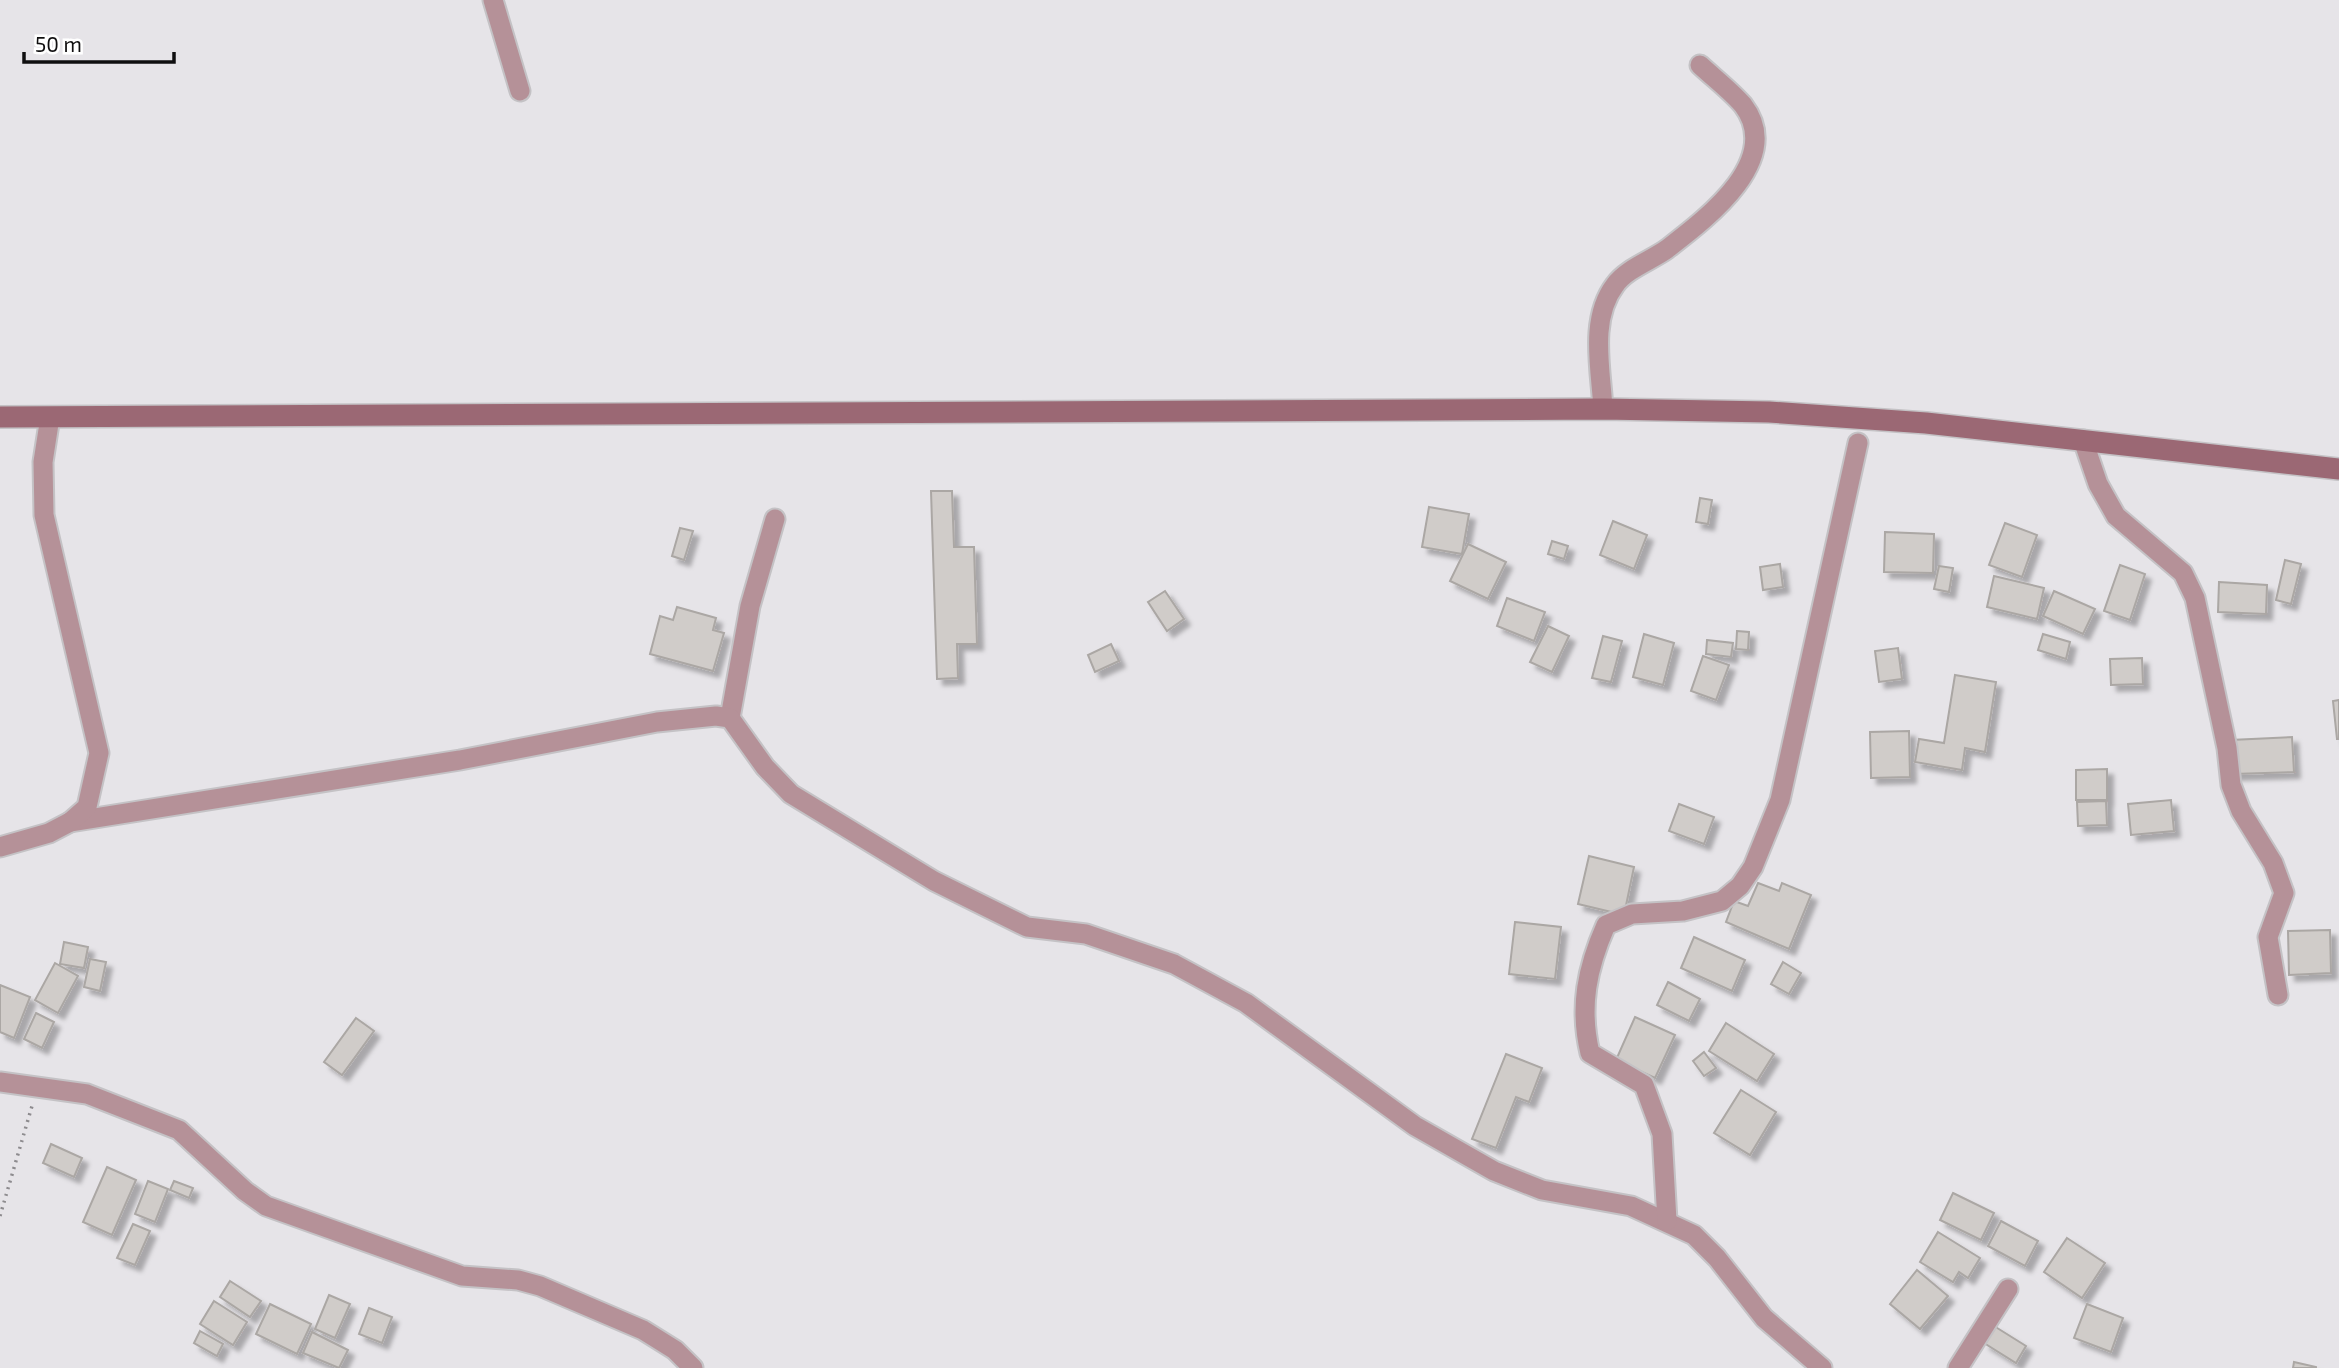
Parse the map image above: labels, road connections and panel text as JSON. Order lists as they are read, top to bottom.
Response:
{
  "scale_bar": "50 m"
}
